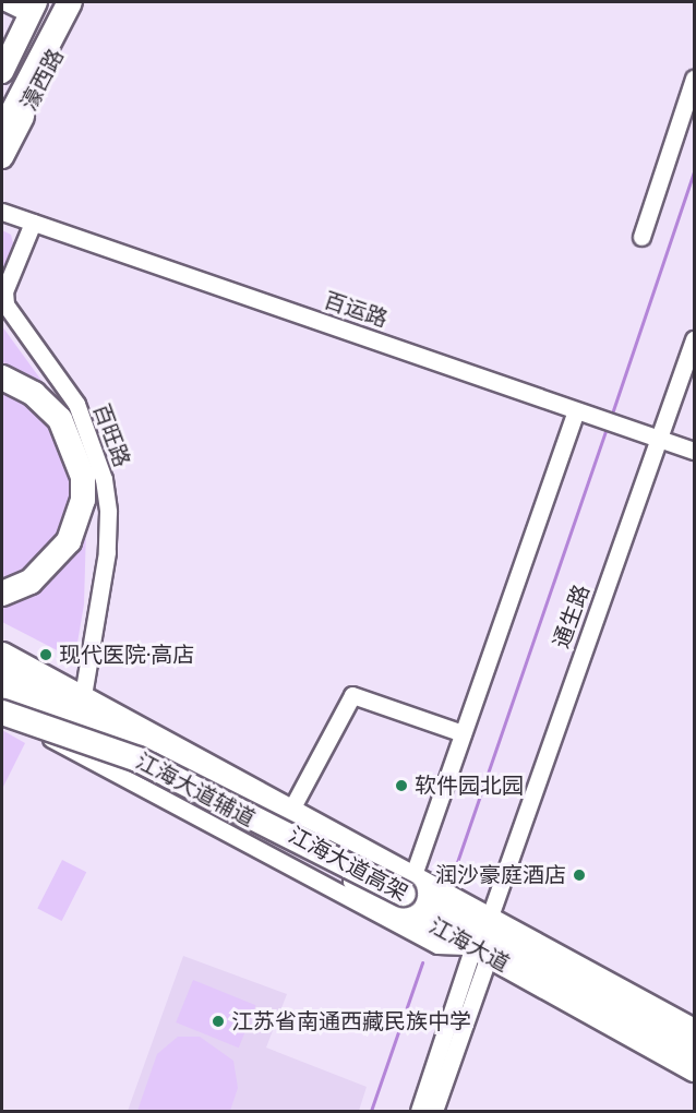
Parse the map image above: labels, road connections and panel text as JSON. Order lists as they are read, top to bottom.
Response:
{
  "streets": {
    "highway": ["江海大道高架"],
    "main road": ["濠西路", "江海大道"],
    "street": [
      "百运路",
      "百旺路",
      "通生路",
      "江海大道辅道"
    ]
  },
  "crossings": [
    ["百运路", "百旺路"],
    ["百运路", "通生路"],
    ["百旺路", "江海大道"],
    ["通生路", "江海大道"],
    ["江海大道辅道", "江海大道"]
  ],
  "places": [
    "现代医院·高店",
    "软件园北园",
    "润沙豪庭酒店",
    "江苏省南通西藏民族中学"
  ]
}
